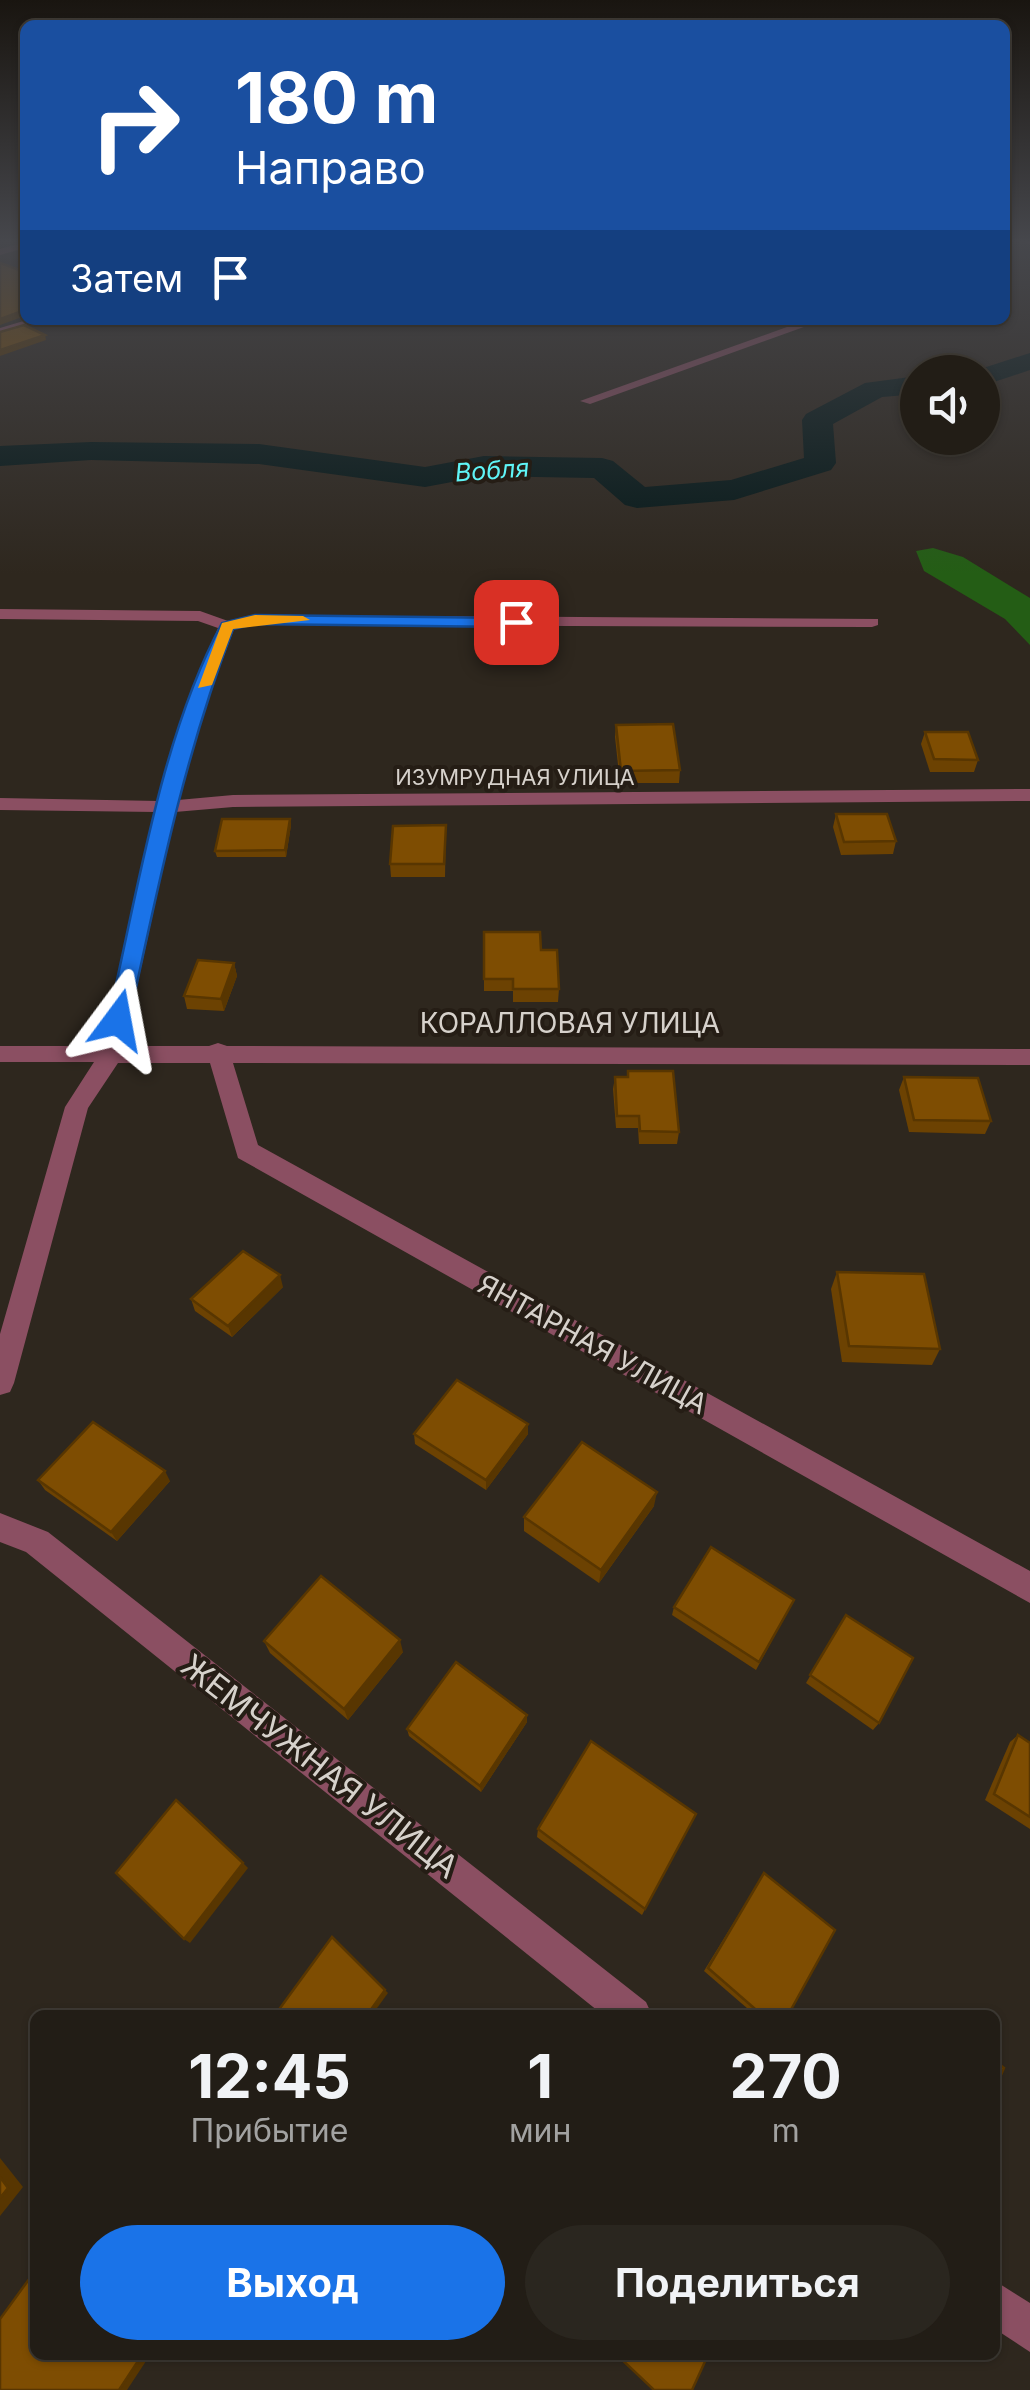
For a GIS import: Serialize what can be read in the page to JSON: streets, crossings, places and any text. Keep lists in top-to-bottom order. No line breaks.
{"streets":{"street":["ИЗУМРУДНАЯ УЛИЦА","КОРАЛЛОВАЯ УЛИЦА","ЯНТАРНАЯ УЛИЦА","ЖЕМЧУЖНАЯ УЛИЦА"]},"crossings":[["КОРАЛЛОВАЯ УЛИЦА","ЯНТАРНАЯ УЛИЦА"]],"water":["Вобля"],"page":{"turn":["180 m","Направо"],"then":"Затем","eta":["12:45","Прибытие","1","мин","270","m"],"buttons":["Выход","Поделиться"]}}
